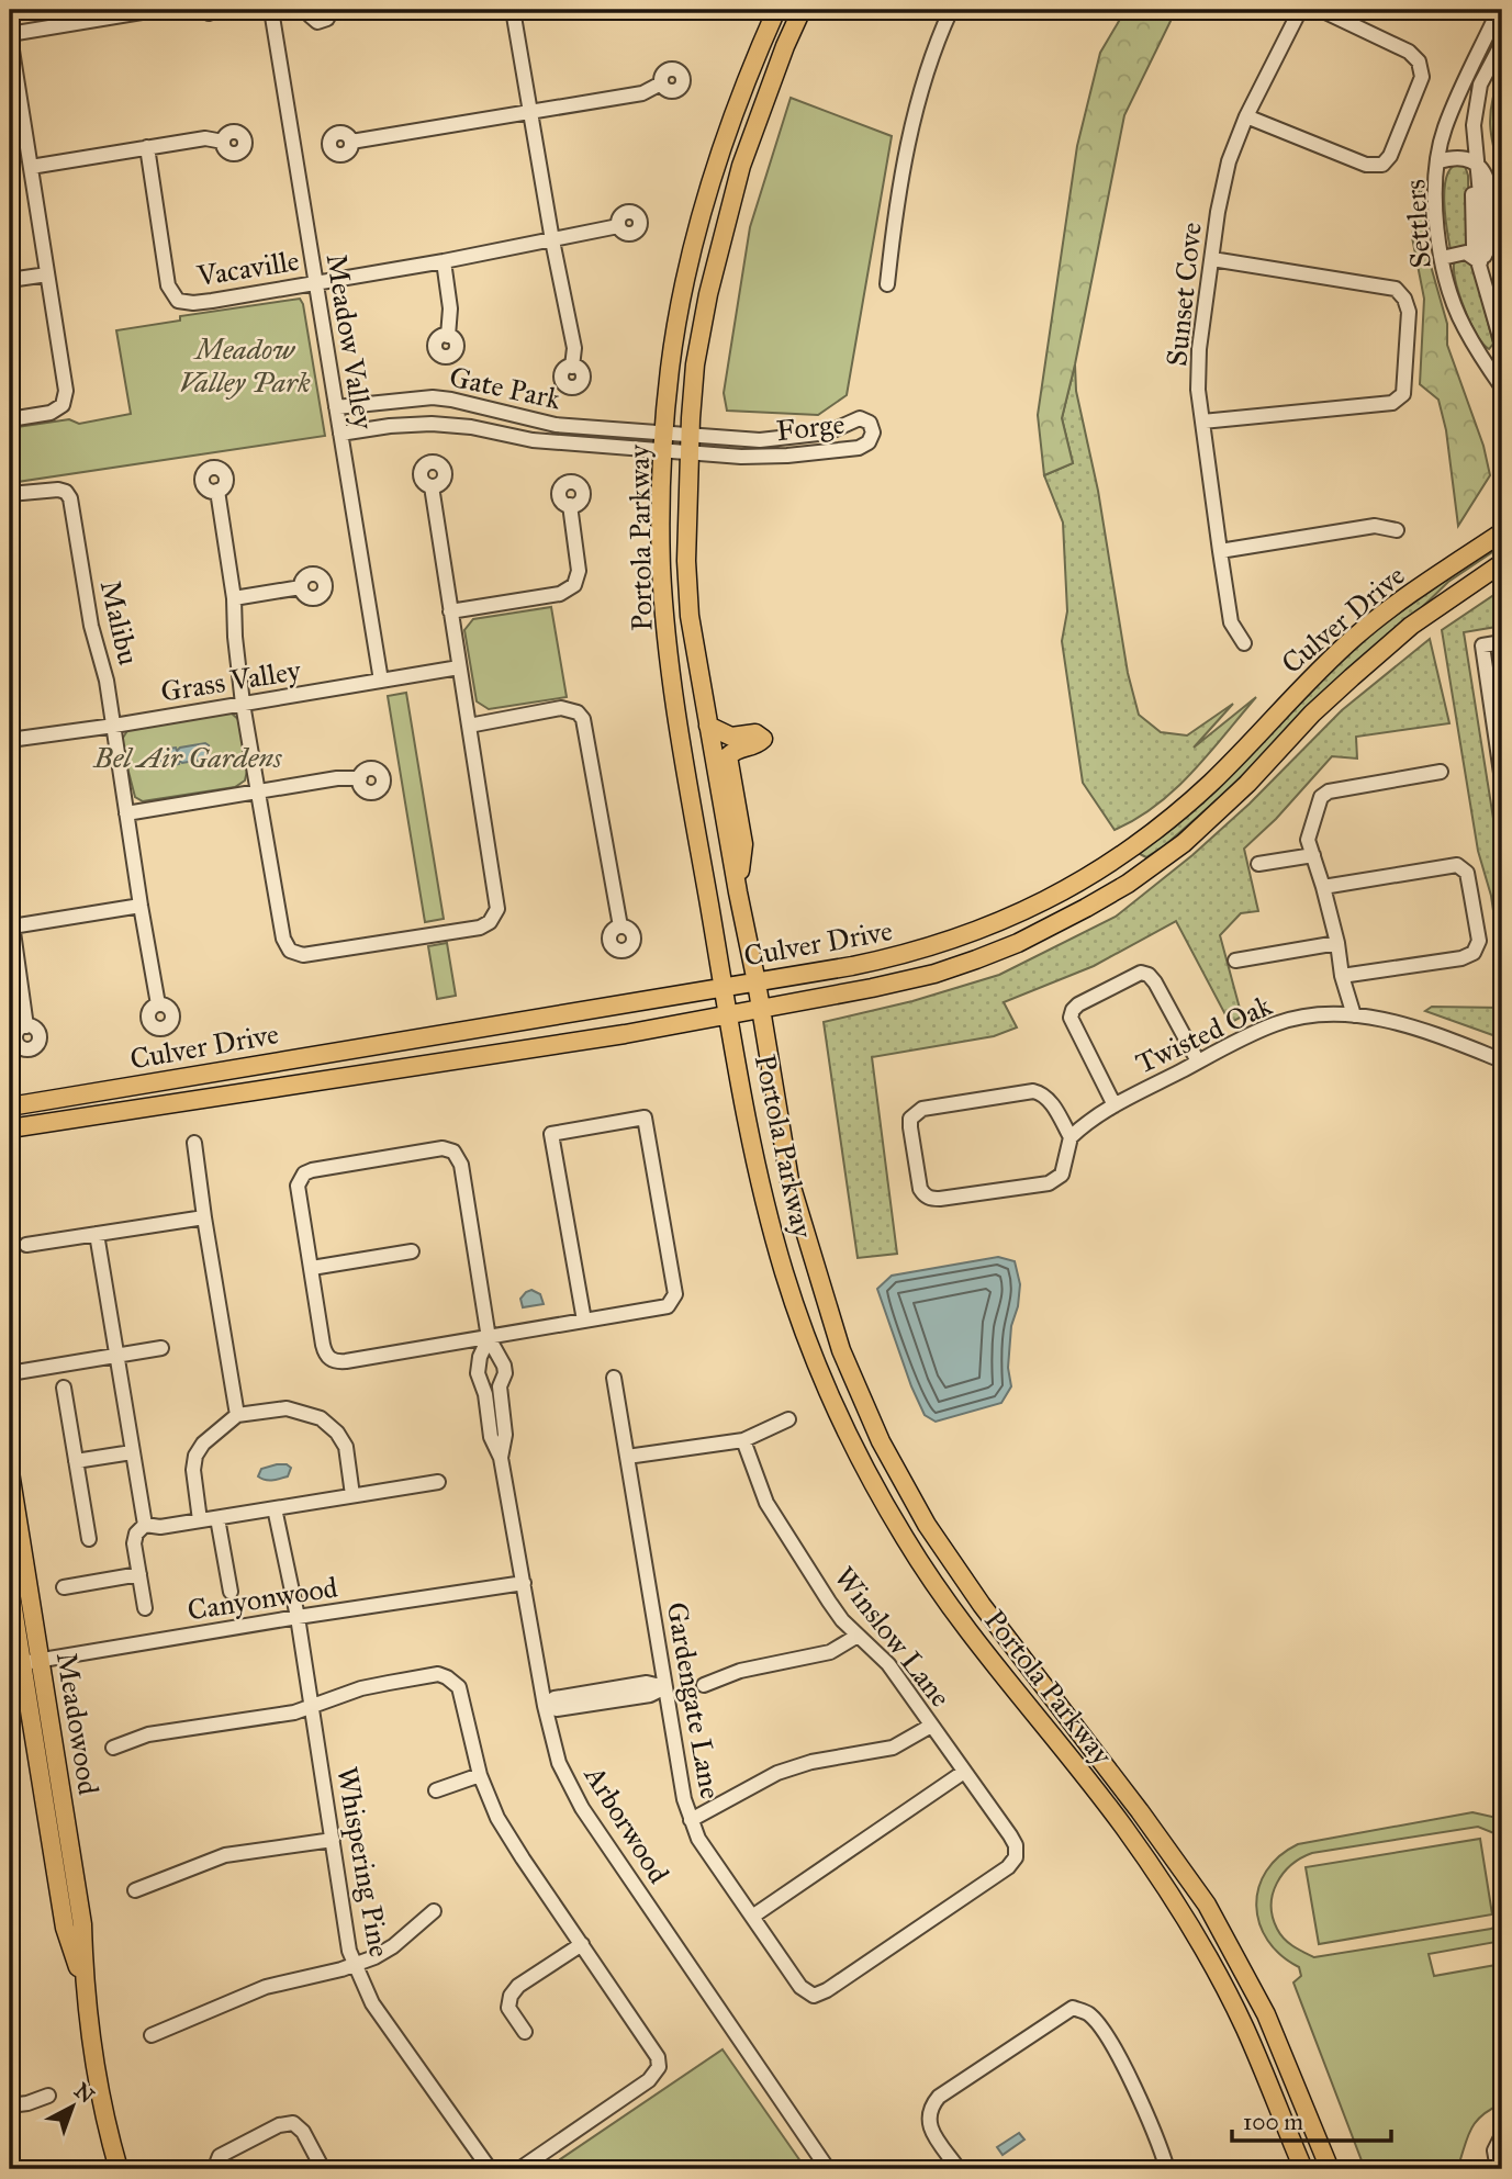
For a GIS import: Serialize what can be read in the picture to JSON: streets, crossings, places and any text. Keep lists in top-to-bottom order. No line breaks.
{"streets":{"main road":["Portola Parkway","Culver Drive","Meadowood"],"street":["Settlers","Vacaville","Sunset Cove","Meadow Valley","Gate Park","Forge","Malibu","Grass Valley","Twisted Oak","Canyonwood","Winslow Lane","Gardengate Lane","Arborwood","Whispering Pine"]},"crossings":[["Vacaville","Meadow Valley"],["Meadow Valley","Gate Park"],["Meadow Valley","Grass Valley"],["Gate Park","Forge"],["Gate Park","Portola Parkway"],["Forge","Portola Parkway"],["Portola Parkway","Culver Drive"],["Malibu","Grass Valley"],["Canyonwood","Meadowood"],["Canyonwood","Arborwood"],["Canyonwood","Whispering Pine"],["Winslow Lane","Gardengate Lane"]],"parks":["Meadow Valley Park","Bel Air Gardens"],"scale_bar":"100 m","north":"top right"}
